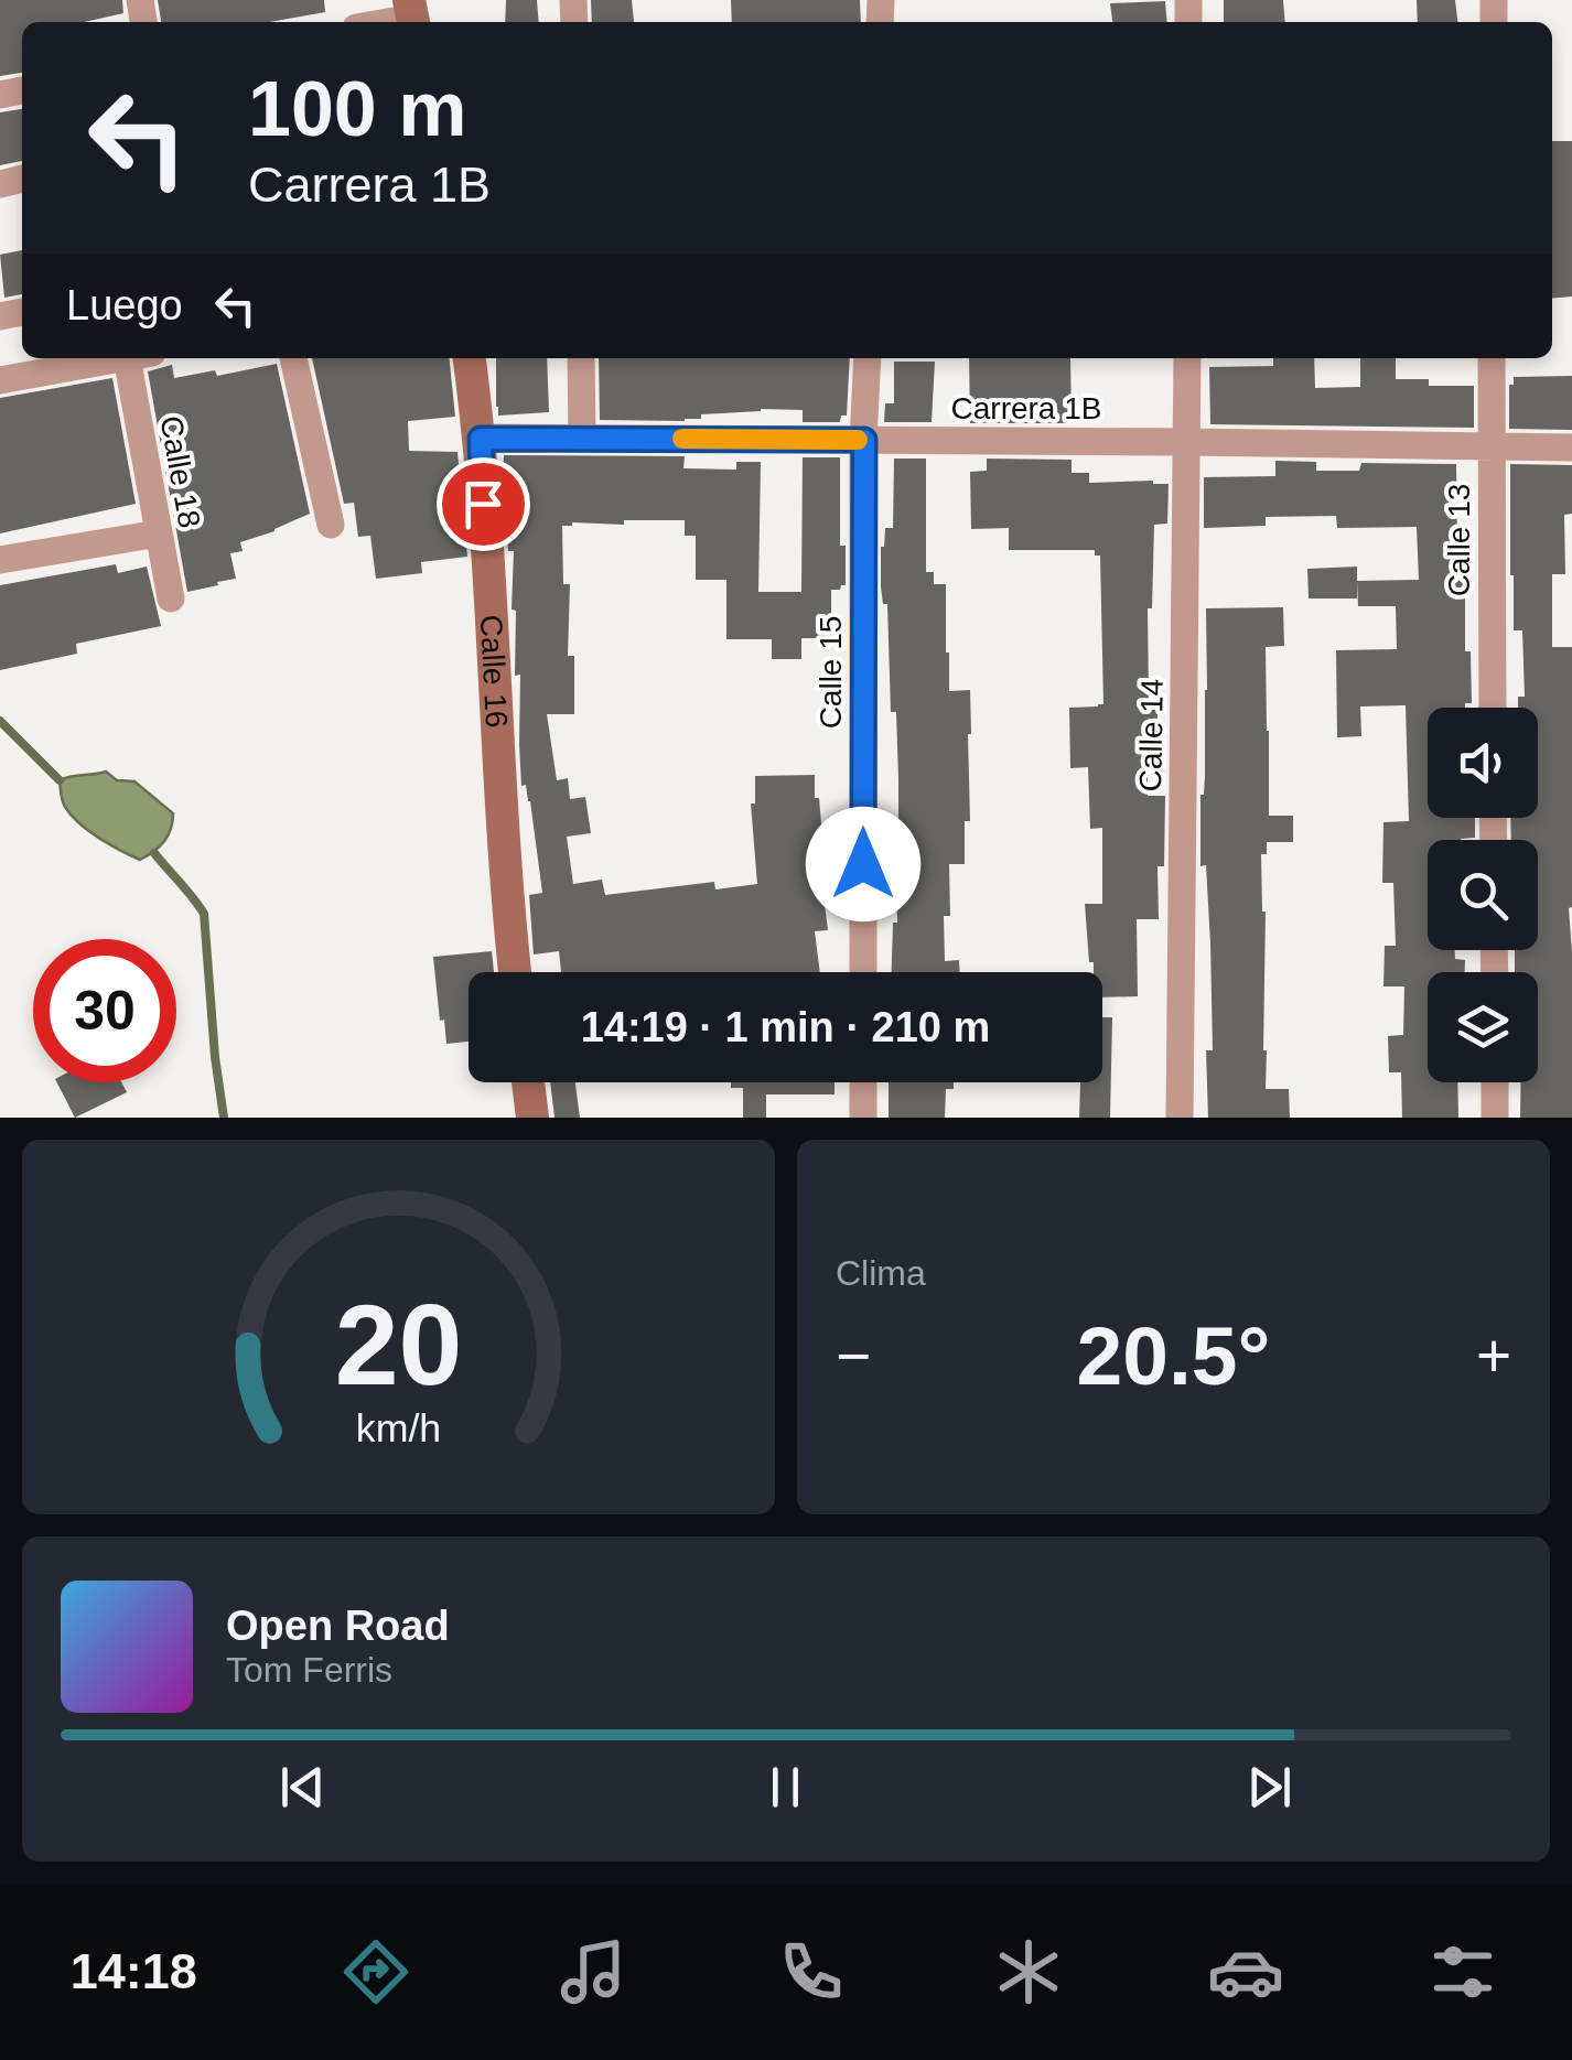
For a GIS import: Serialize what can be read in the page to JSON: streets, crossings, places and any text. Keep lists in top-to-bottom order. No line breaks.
{"streets":{"street":["Carrera 1B","Calle 18","Calle 13","Calle 16","Calle 15","Calle 14"]},"crossings":[["Carrera 1B","Calle 13"],["Carrera 1B","Calle 16"],["Carrera 1B","Calle 15"],["Carrera 1B","Calle 14"]],"page":{"turn":["100 m","Carrera 1B"],"then":"Luego","limit":"30","trip":"14:19 · 1 min · 210 m","tile":"Clima","heat":["−","20.5°","+"],"song":["Open Road","Tom Ferris"],"tabs":"14:18","gauge":["20","km/h"]}}
